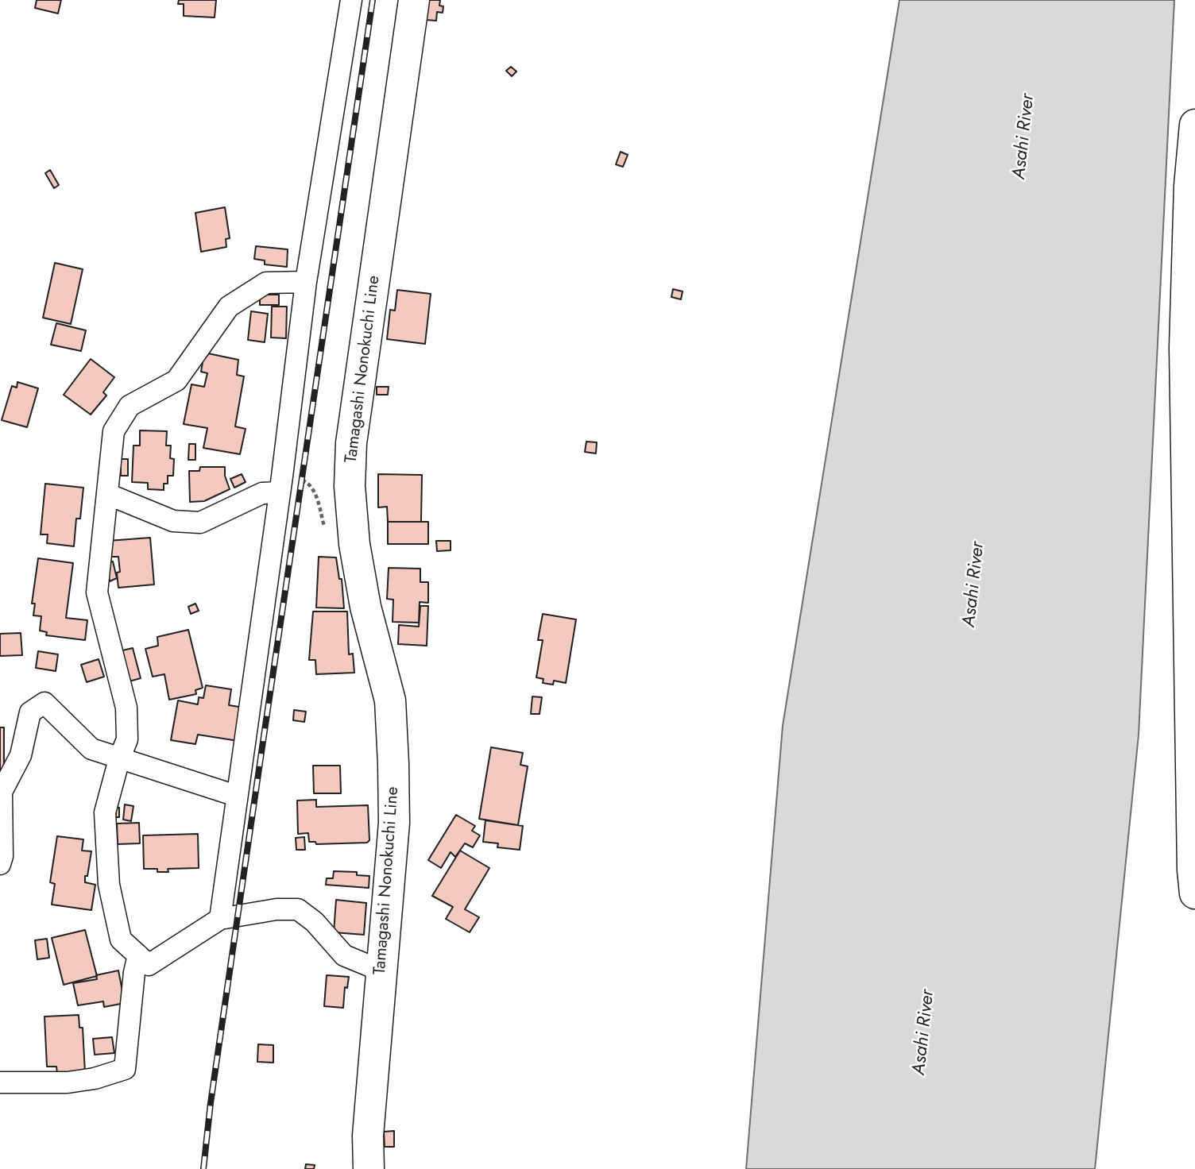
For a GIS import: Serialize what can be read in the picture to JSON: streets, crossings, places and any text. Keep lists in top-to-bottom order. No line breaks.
{"streets":{"main road":["Tamagashi Nonokuchi Line"]},"water":["Asahi River"]}
